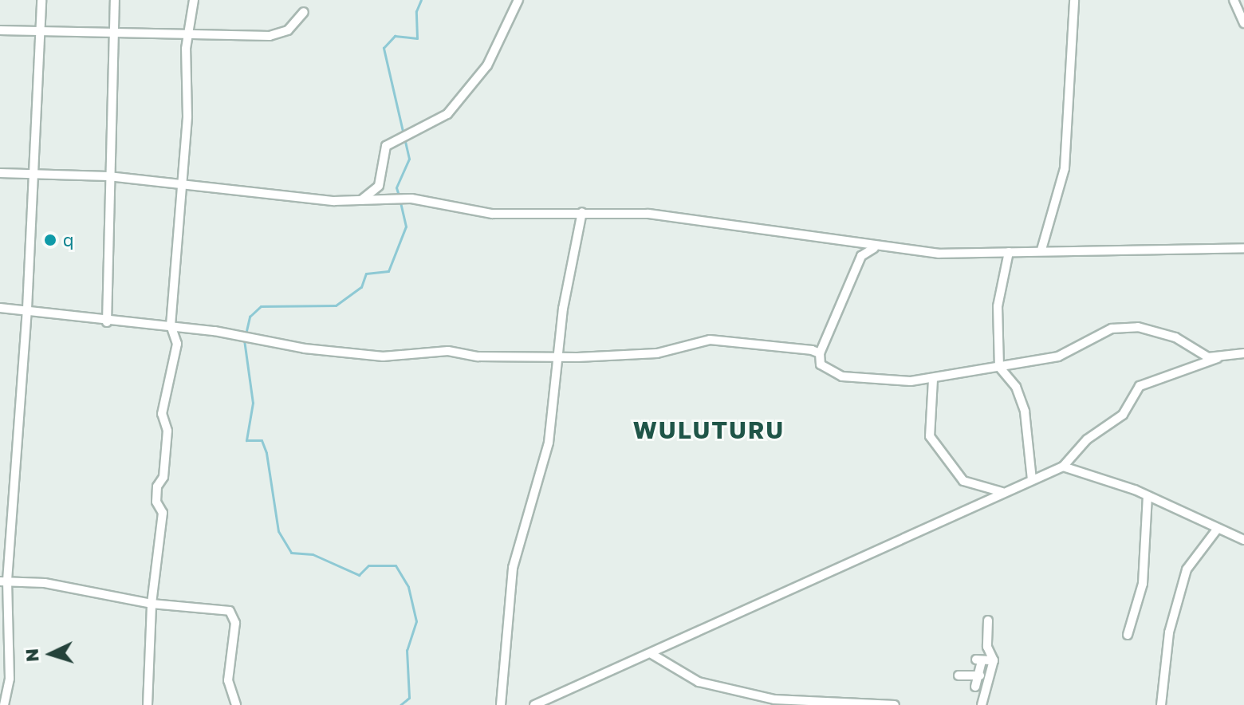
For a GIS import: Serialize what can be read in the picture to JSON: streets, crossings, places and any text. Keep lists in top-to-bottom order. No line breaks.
{"districts":["WULUTURU"],"places":["q"],"north":"left"}
